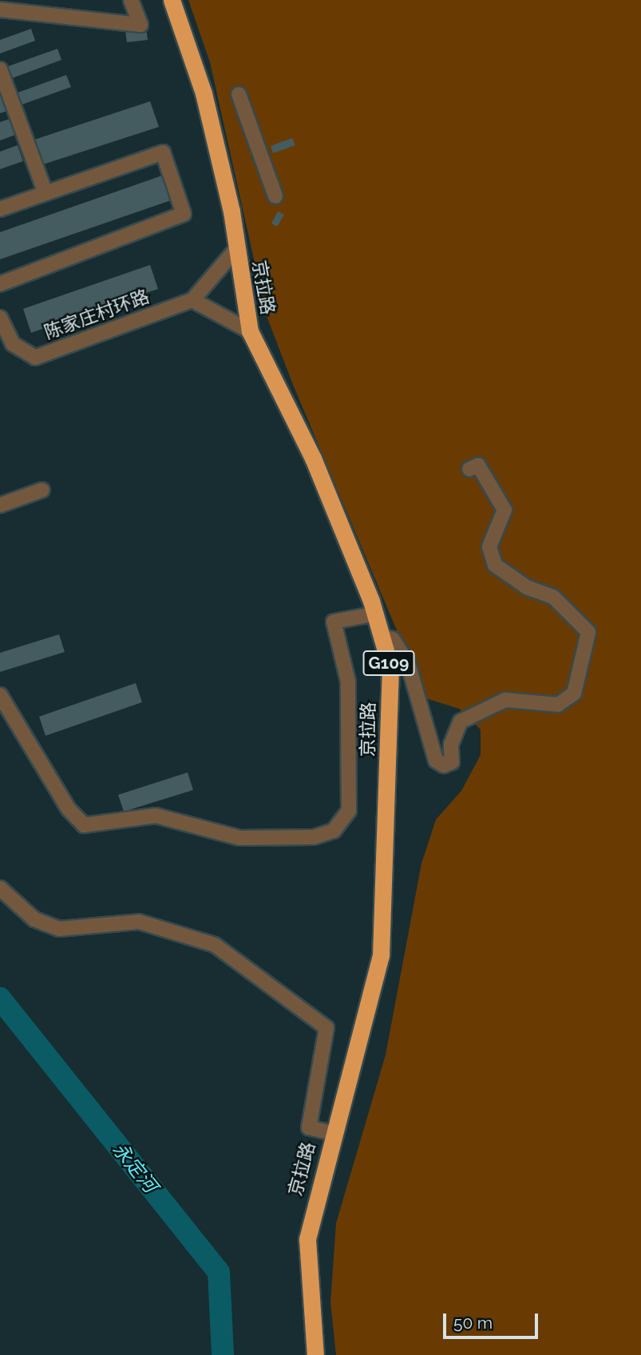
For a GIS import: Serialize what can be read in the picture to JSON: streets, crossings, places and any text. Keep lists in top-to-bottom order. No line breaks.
{"streets":{"highway":["京拉路","G109"],"street":["陈家庄村环路"]},"water":["永定河"],"scale_bar":"50 m"}
